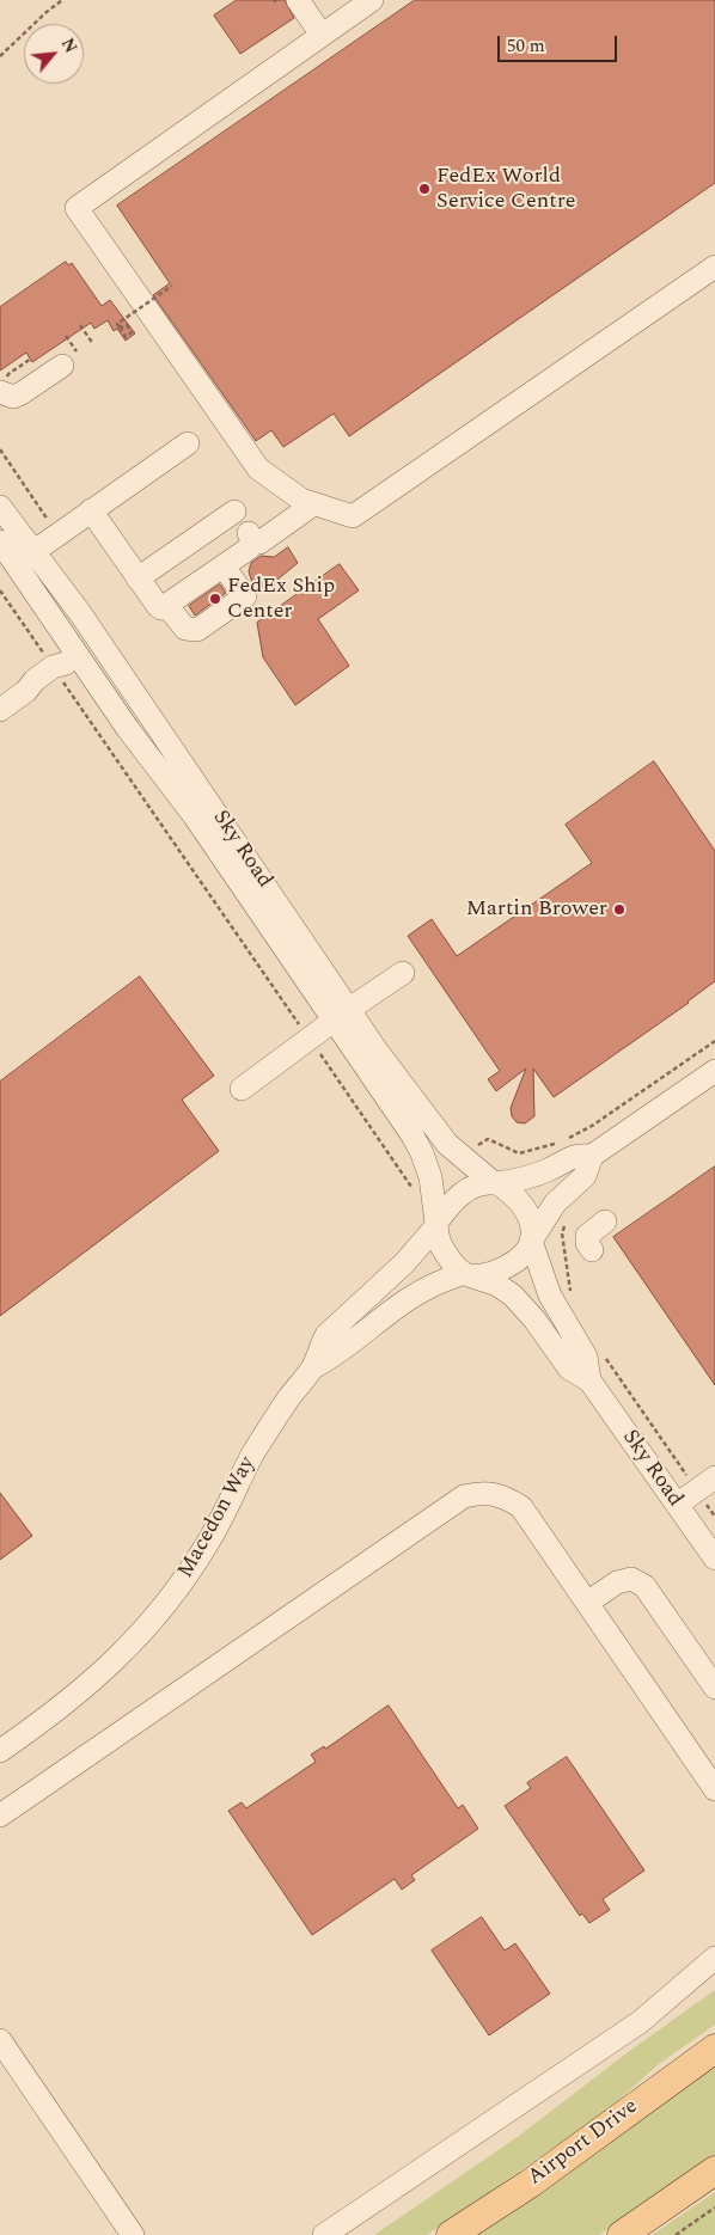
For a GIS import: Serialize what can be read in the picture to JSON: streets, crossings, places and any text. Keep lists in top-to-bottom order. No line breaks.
{"streets":{"main road":["Airport Drive"],"street":["Sky Road","Macedon Way"]},"crossings":[["Sky Road","Macedon Way"]],"places":["FedEx World Service Centre","FedEx Ship Center","Martin Brower"],"scale_bar":"50 m","north":"top right"}
